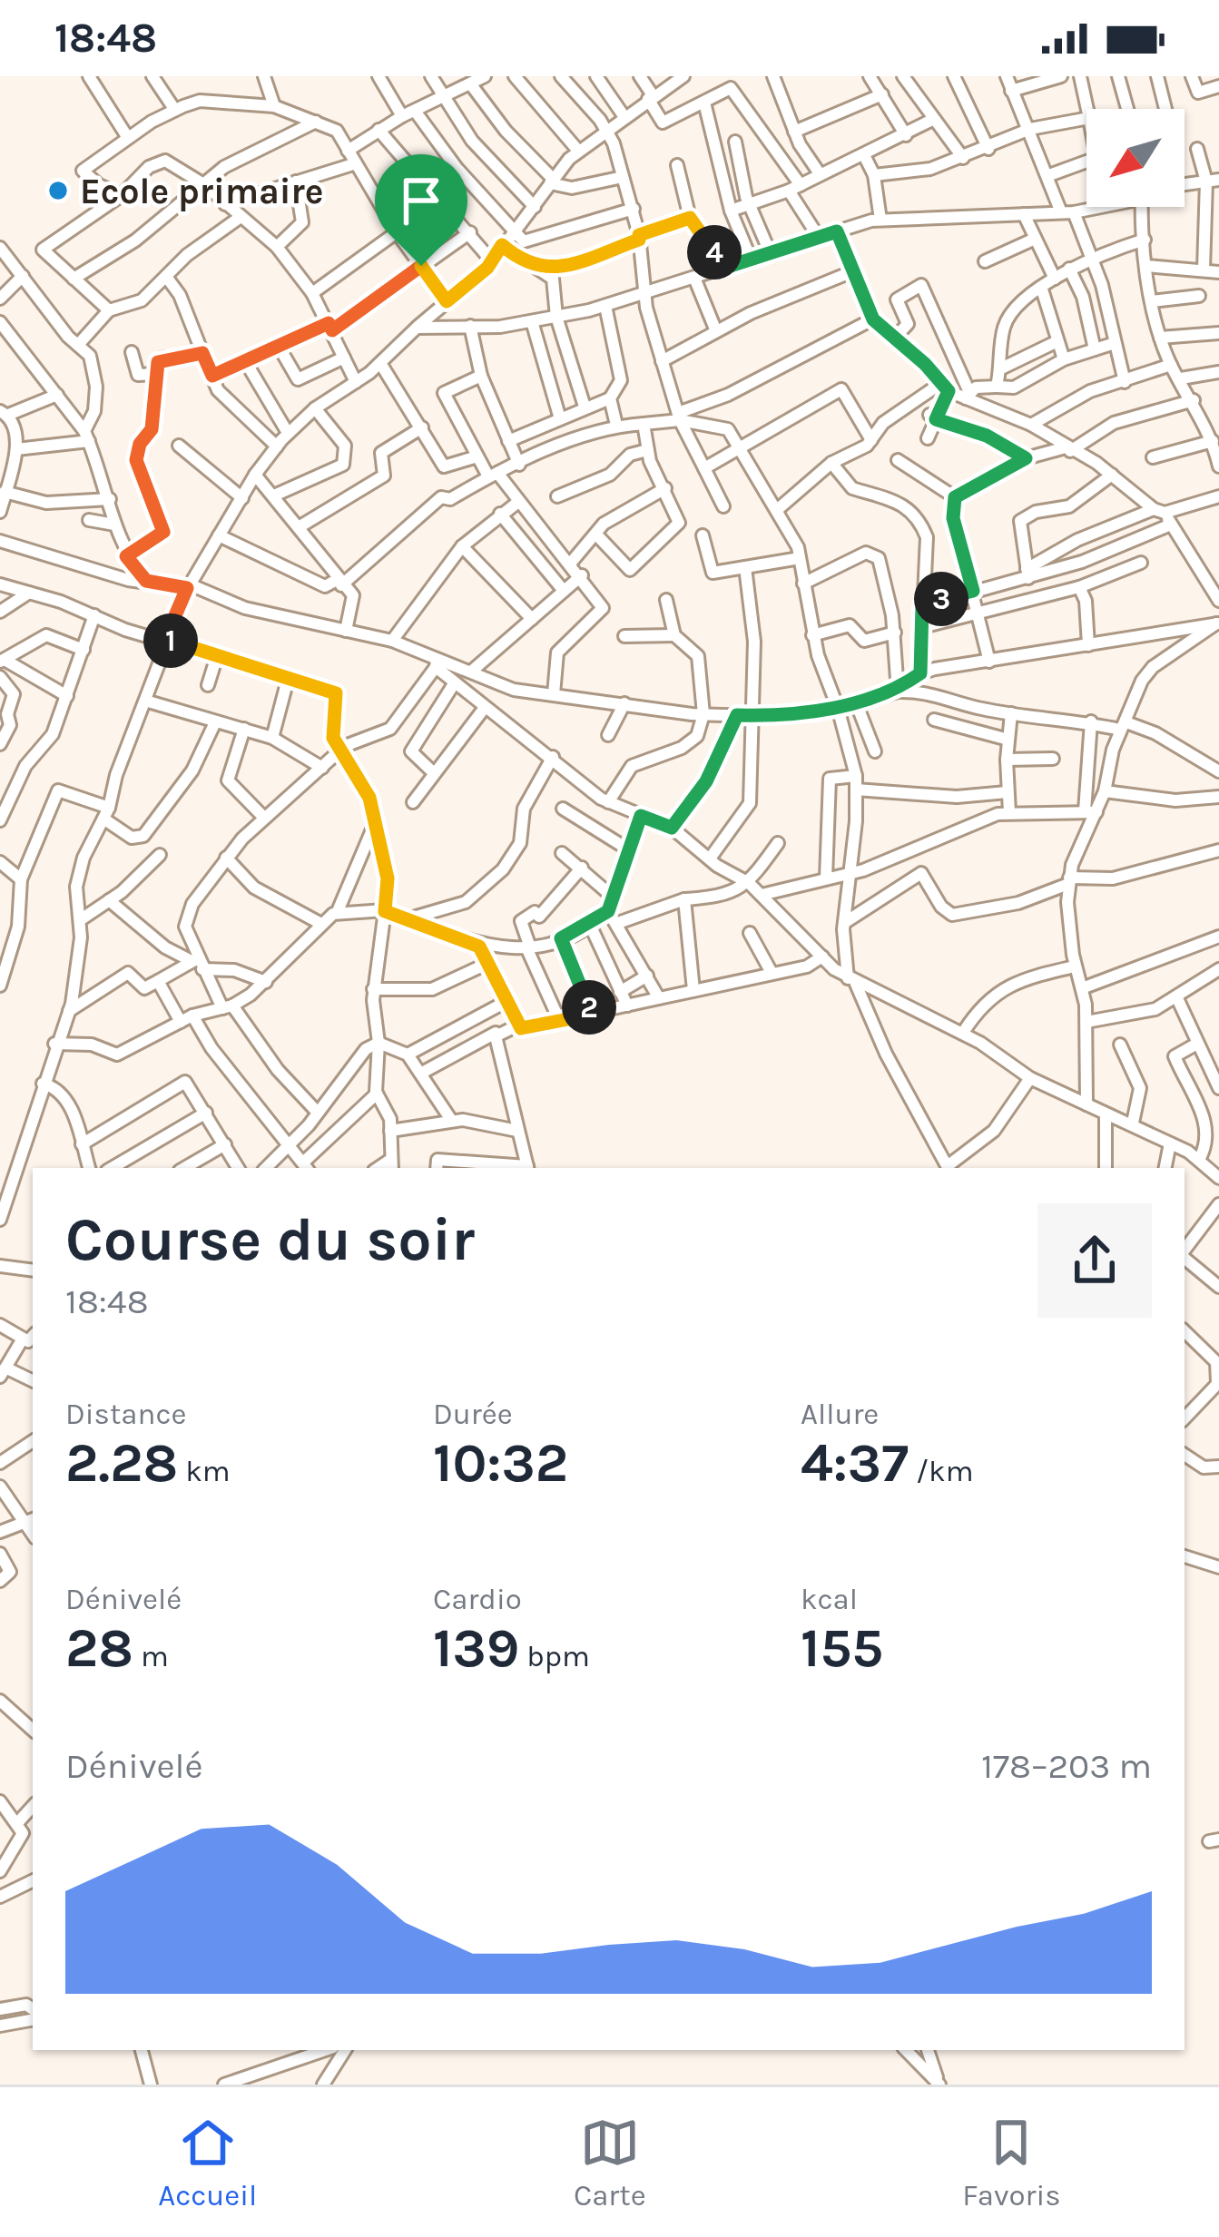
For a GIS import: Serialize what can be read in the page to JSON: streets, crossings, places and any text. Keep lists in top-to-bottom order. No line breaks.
{"places":["Ecole primaire"],"north":"bottom left","page":{"status":"18:48","pins":["4","3","1","2"],"heading":["Course du soir","18:48"],"stats":[["Distance","2.28 km"],["Durée","10:32"],["Allure","4:37 /km"],["Dénivelé","28 m"],["Cardio","139 bpm"],["kcal","155"]],"chart":["Dénivelé","178–203 m"],"tabs":["Accueil","Carte","Favoris"]}}
